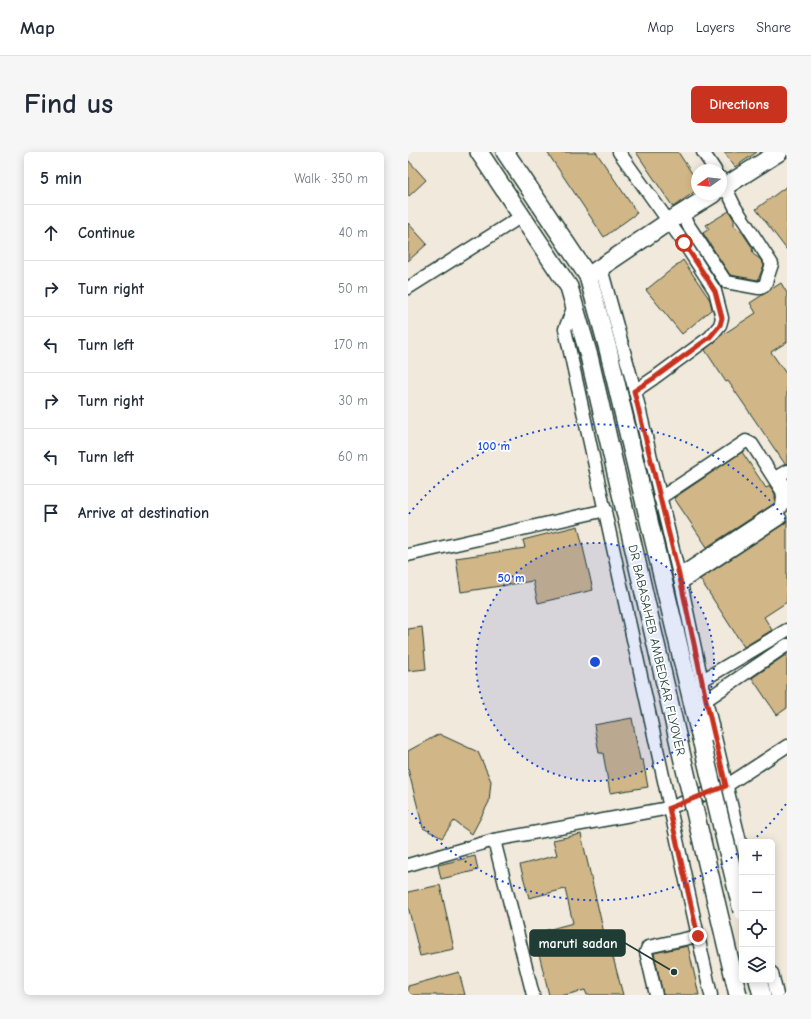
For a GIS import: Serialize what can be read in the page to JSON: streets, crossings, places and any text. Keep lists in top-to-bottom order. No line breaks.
{"streets":{"main road":["DR BABASAHEB AMBEDKAR FLYOVER"]},"places":["maruti sadan"],"north":"left","page":{"header":"Map","nav":["Map","Layers","Share"],"buttons":"Directions","title":"Find us","heading":["5 min","Walk · 350 m"],"list":[["Continue","40 m"],["Turn right","50 m"],["Turn left","170 m"],["Turn right","30 m"],["Turn left","60 m"],"Arrive at destination"],"map_buttons":["+","−"]},"rings":["100 m","50 m"]}
